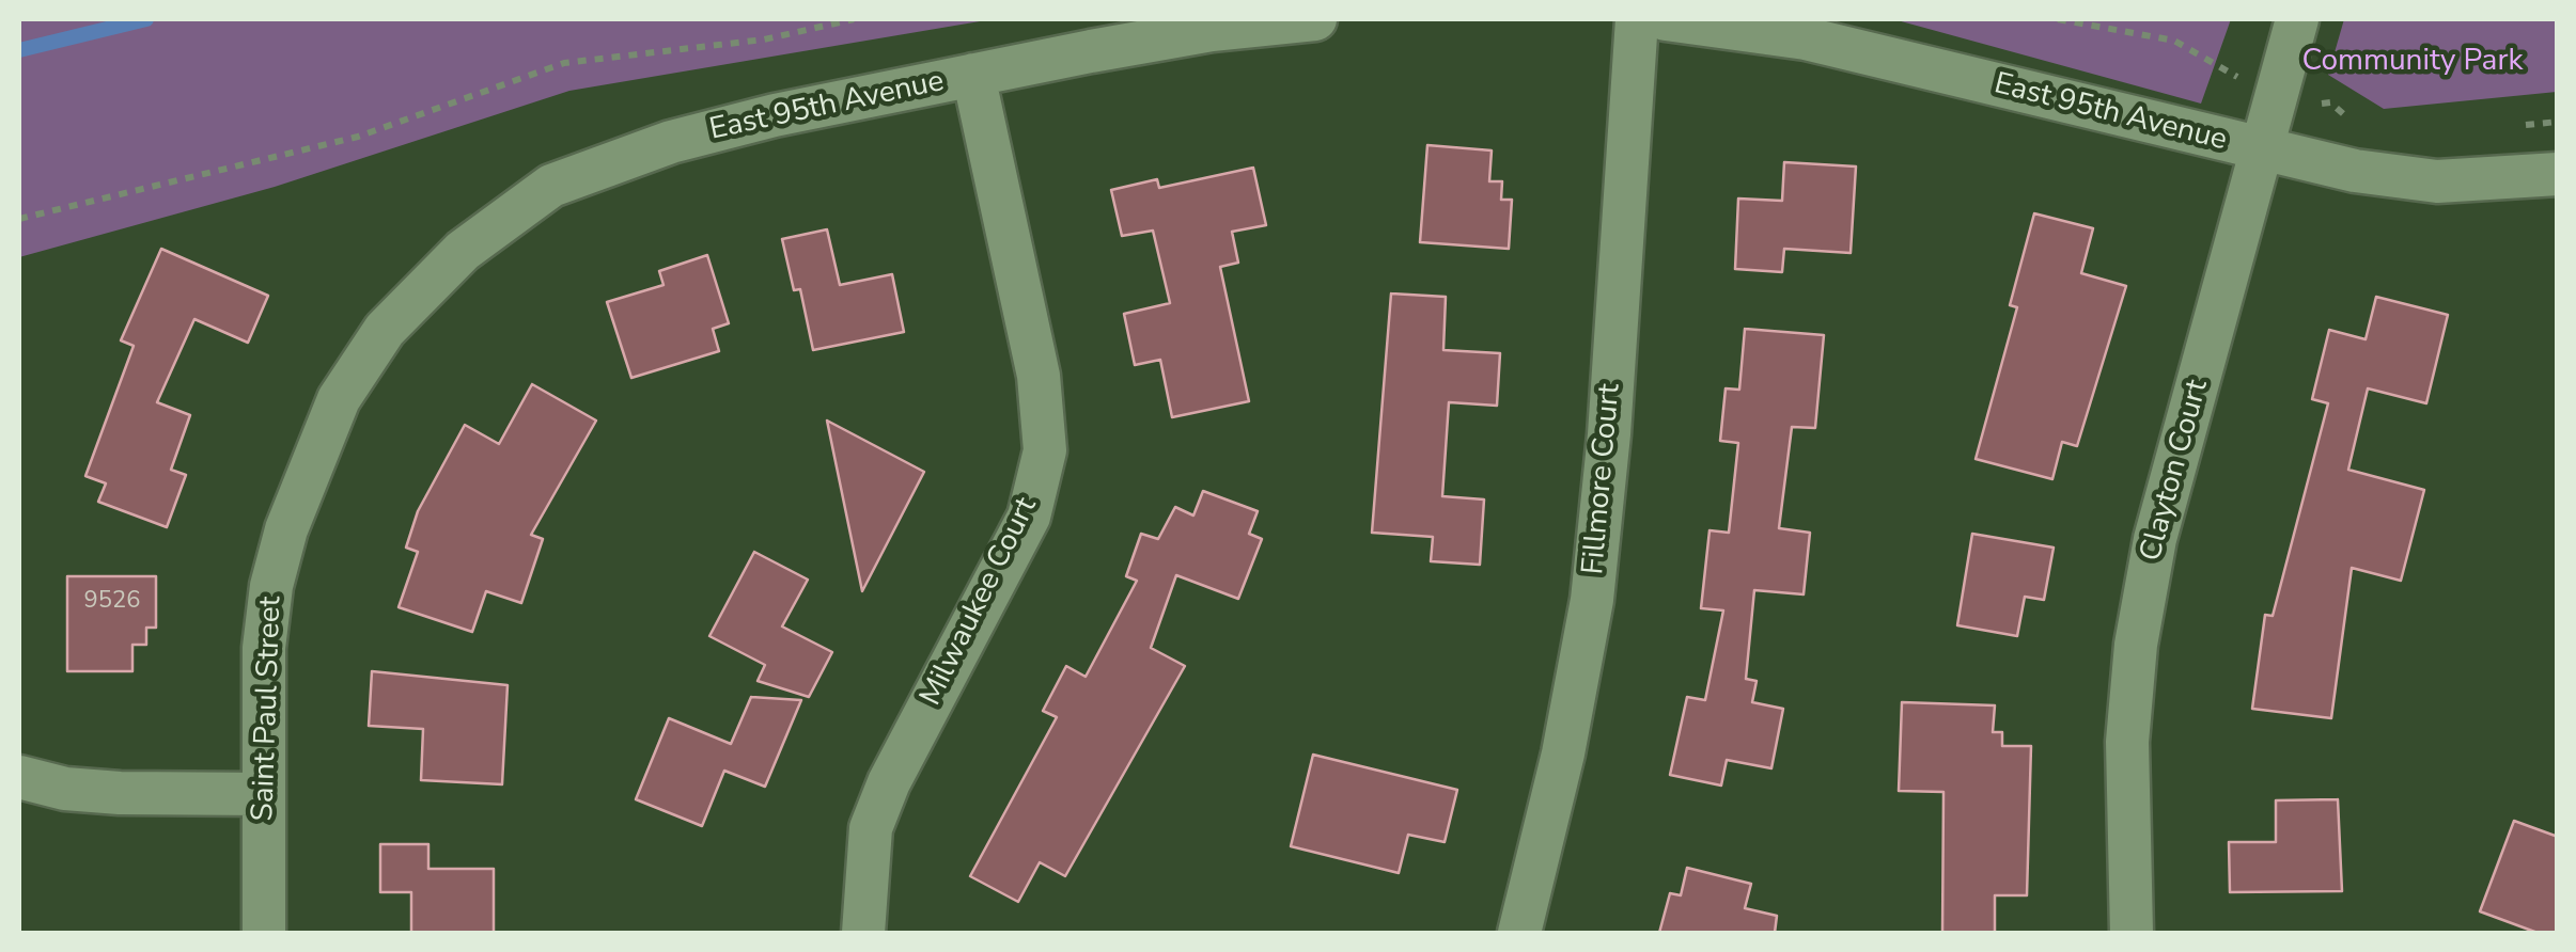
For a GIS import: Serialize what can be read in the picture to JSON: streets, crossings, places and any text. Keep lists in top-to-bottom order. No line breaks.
{"streets":{"street":["East 95th Avenue","Clayton Court","Fillmore Court","Milwaukee Court","Saint Paul Street"]},"crossings":[["East 95th Avenue","Clayton Court"],["East 95th Avenue","Milwaukee Court"],["East 95th Avenue","Saint Paul Street"]],"parks":["Community Park"],"house_numbers":["9526"]}
